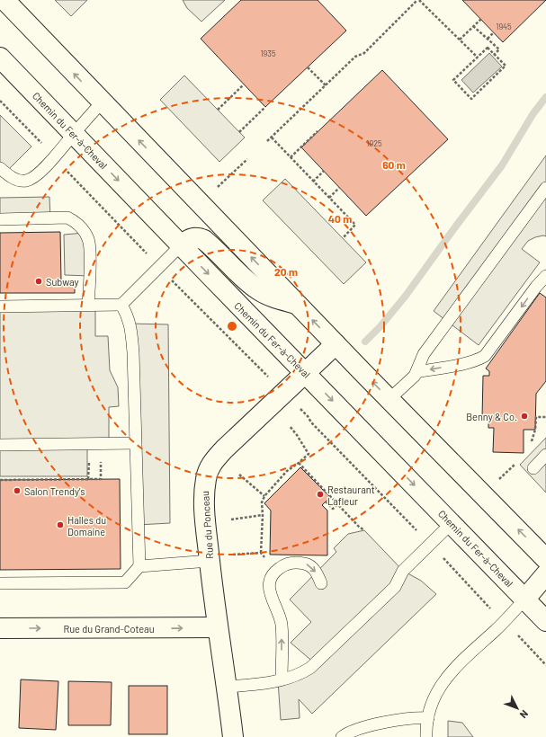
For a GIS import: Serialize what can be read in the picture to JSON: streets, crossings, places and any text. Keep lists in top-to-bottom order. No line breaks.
{"streets":{"street":["Chemin du Fer-à-Cheval","Rue du Ponceau","Rue du Grand-Coteau"]},"crossings":[["Chemin du Fer-à-Cheval","Rue du Ponceau"],["Rue du Ponceau","Rue du Grand-Coteau"]],"one_way":["Rue du Grand-Coteau"],"places":["Subway","Benny & Co.","Salon Trendy's","Restaurant Lafleur","Halles du Domaine"],"house_numbers":["1945","1935","1925"],"north":"bottom right","rings":["60 m","40 m","20 m"]}
